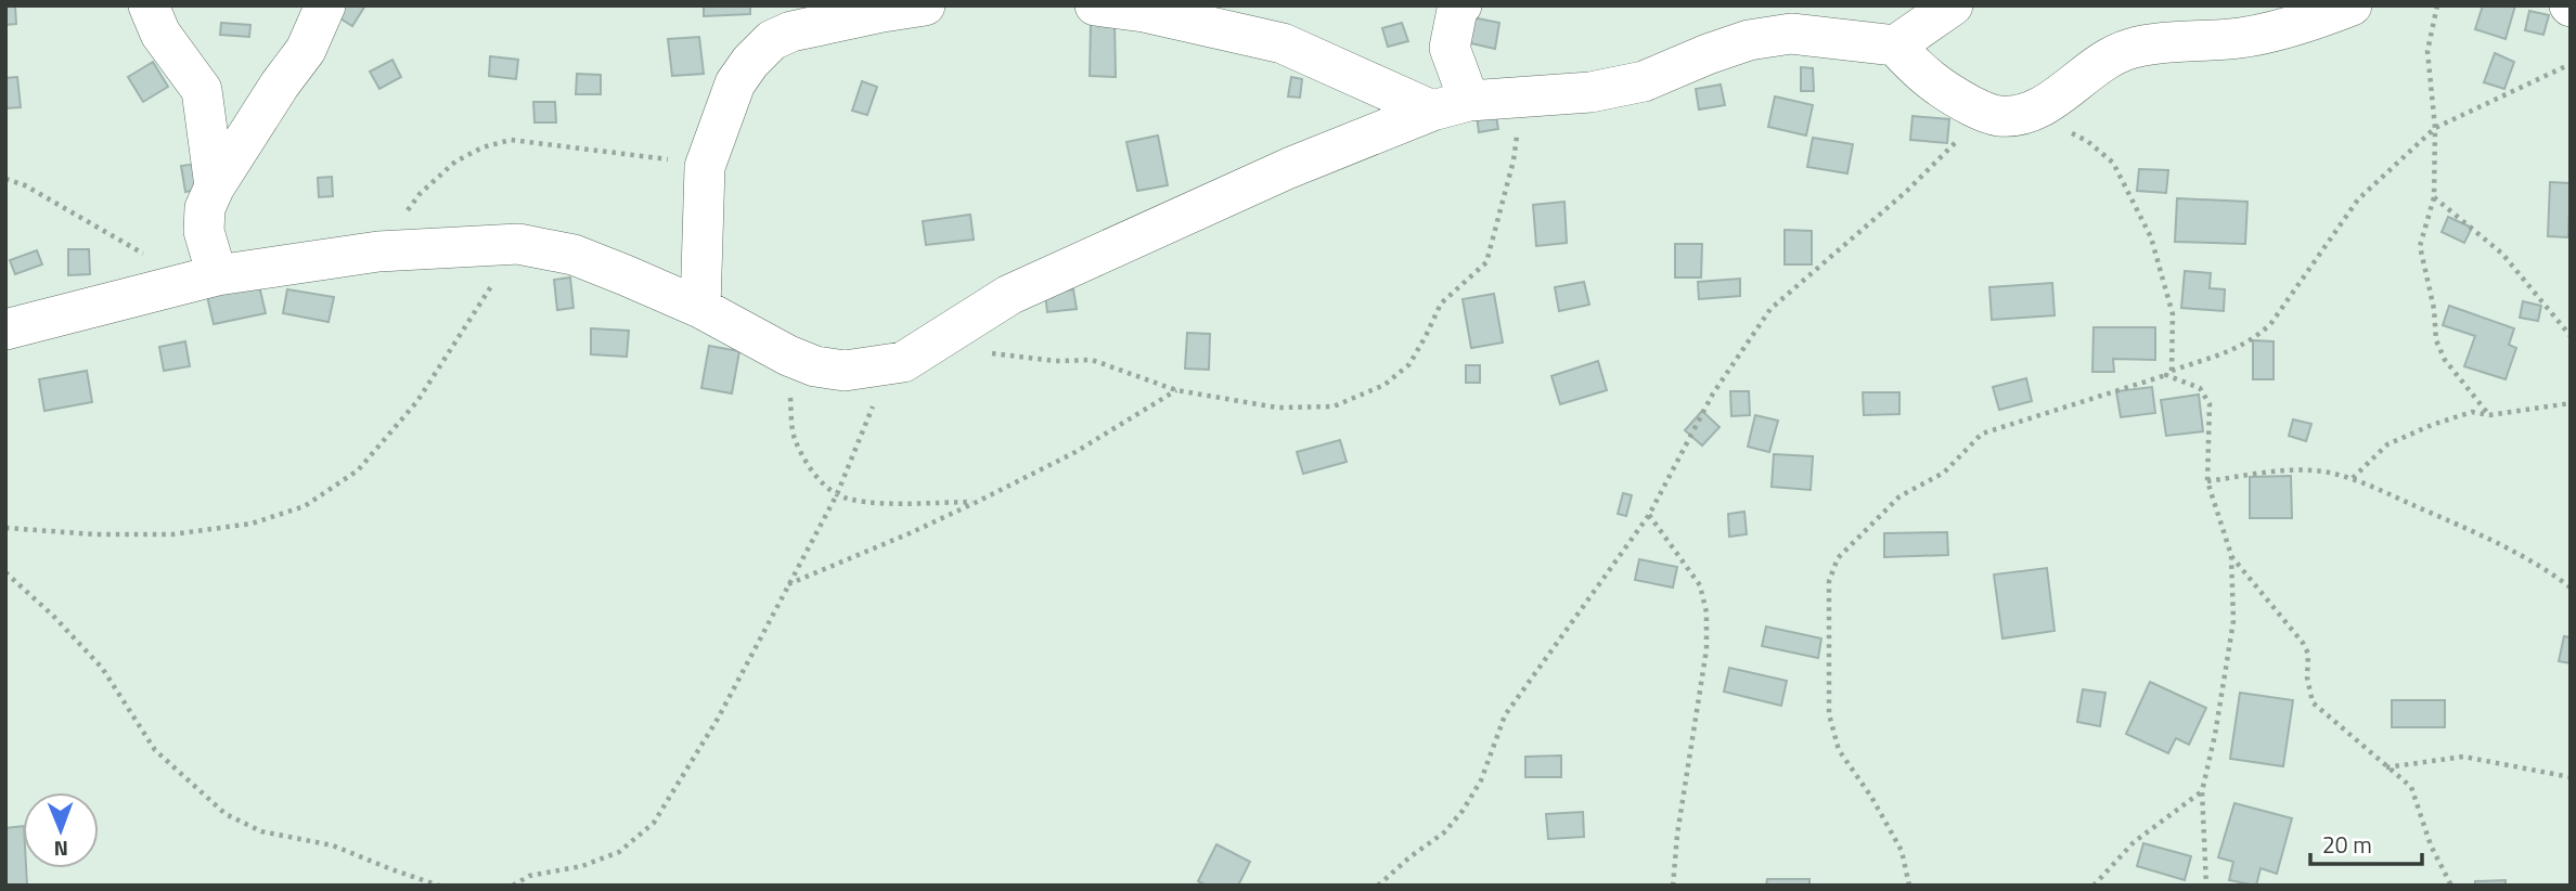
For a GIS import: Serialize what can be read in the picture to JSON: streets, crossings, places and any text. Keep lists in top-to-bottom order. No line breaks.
{"scale_bar":"20 m","north":"bottom"}
